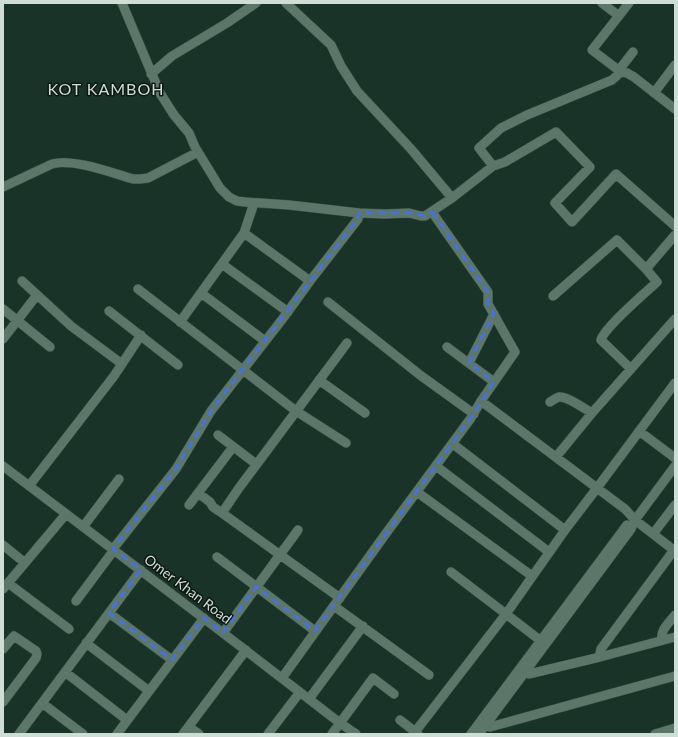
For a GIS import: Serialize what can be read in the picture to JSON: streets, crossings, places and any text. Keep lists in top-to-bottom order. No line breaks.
{"streets":{"street":["Omer Khan Road"]},"districts":["KOT KAMBOH"]}
